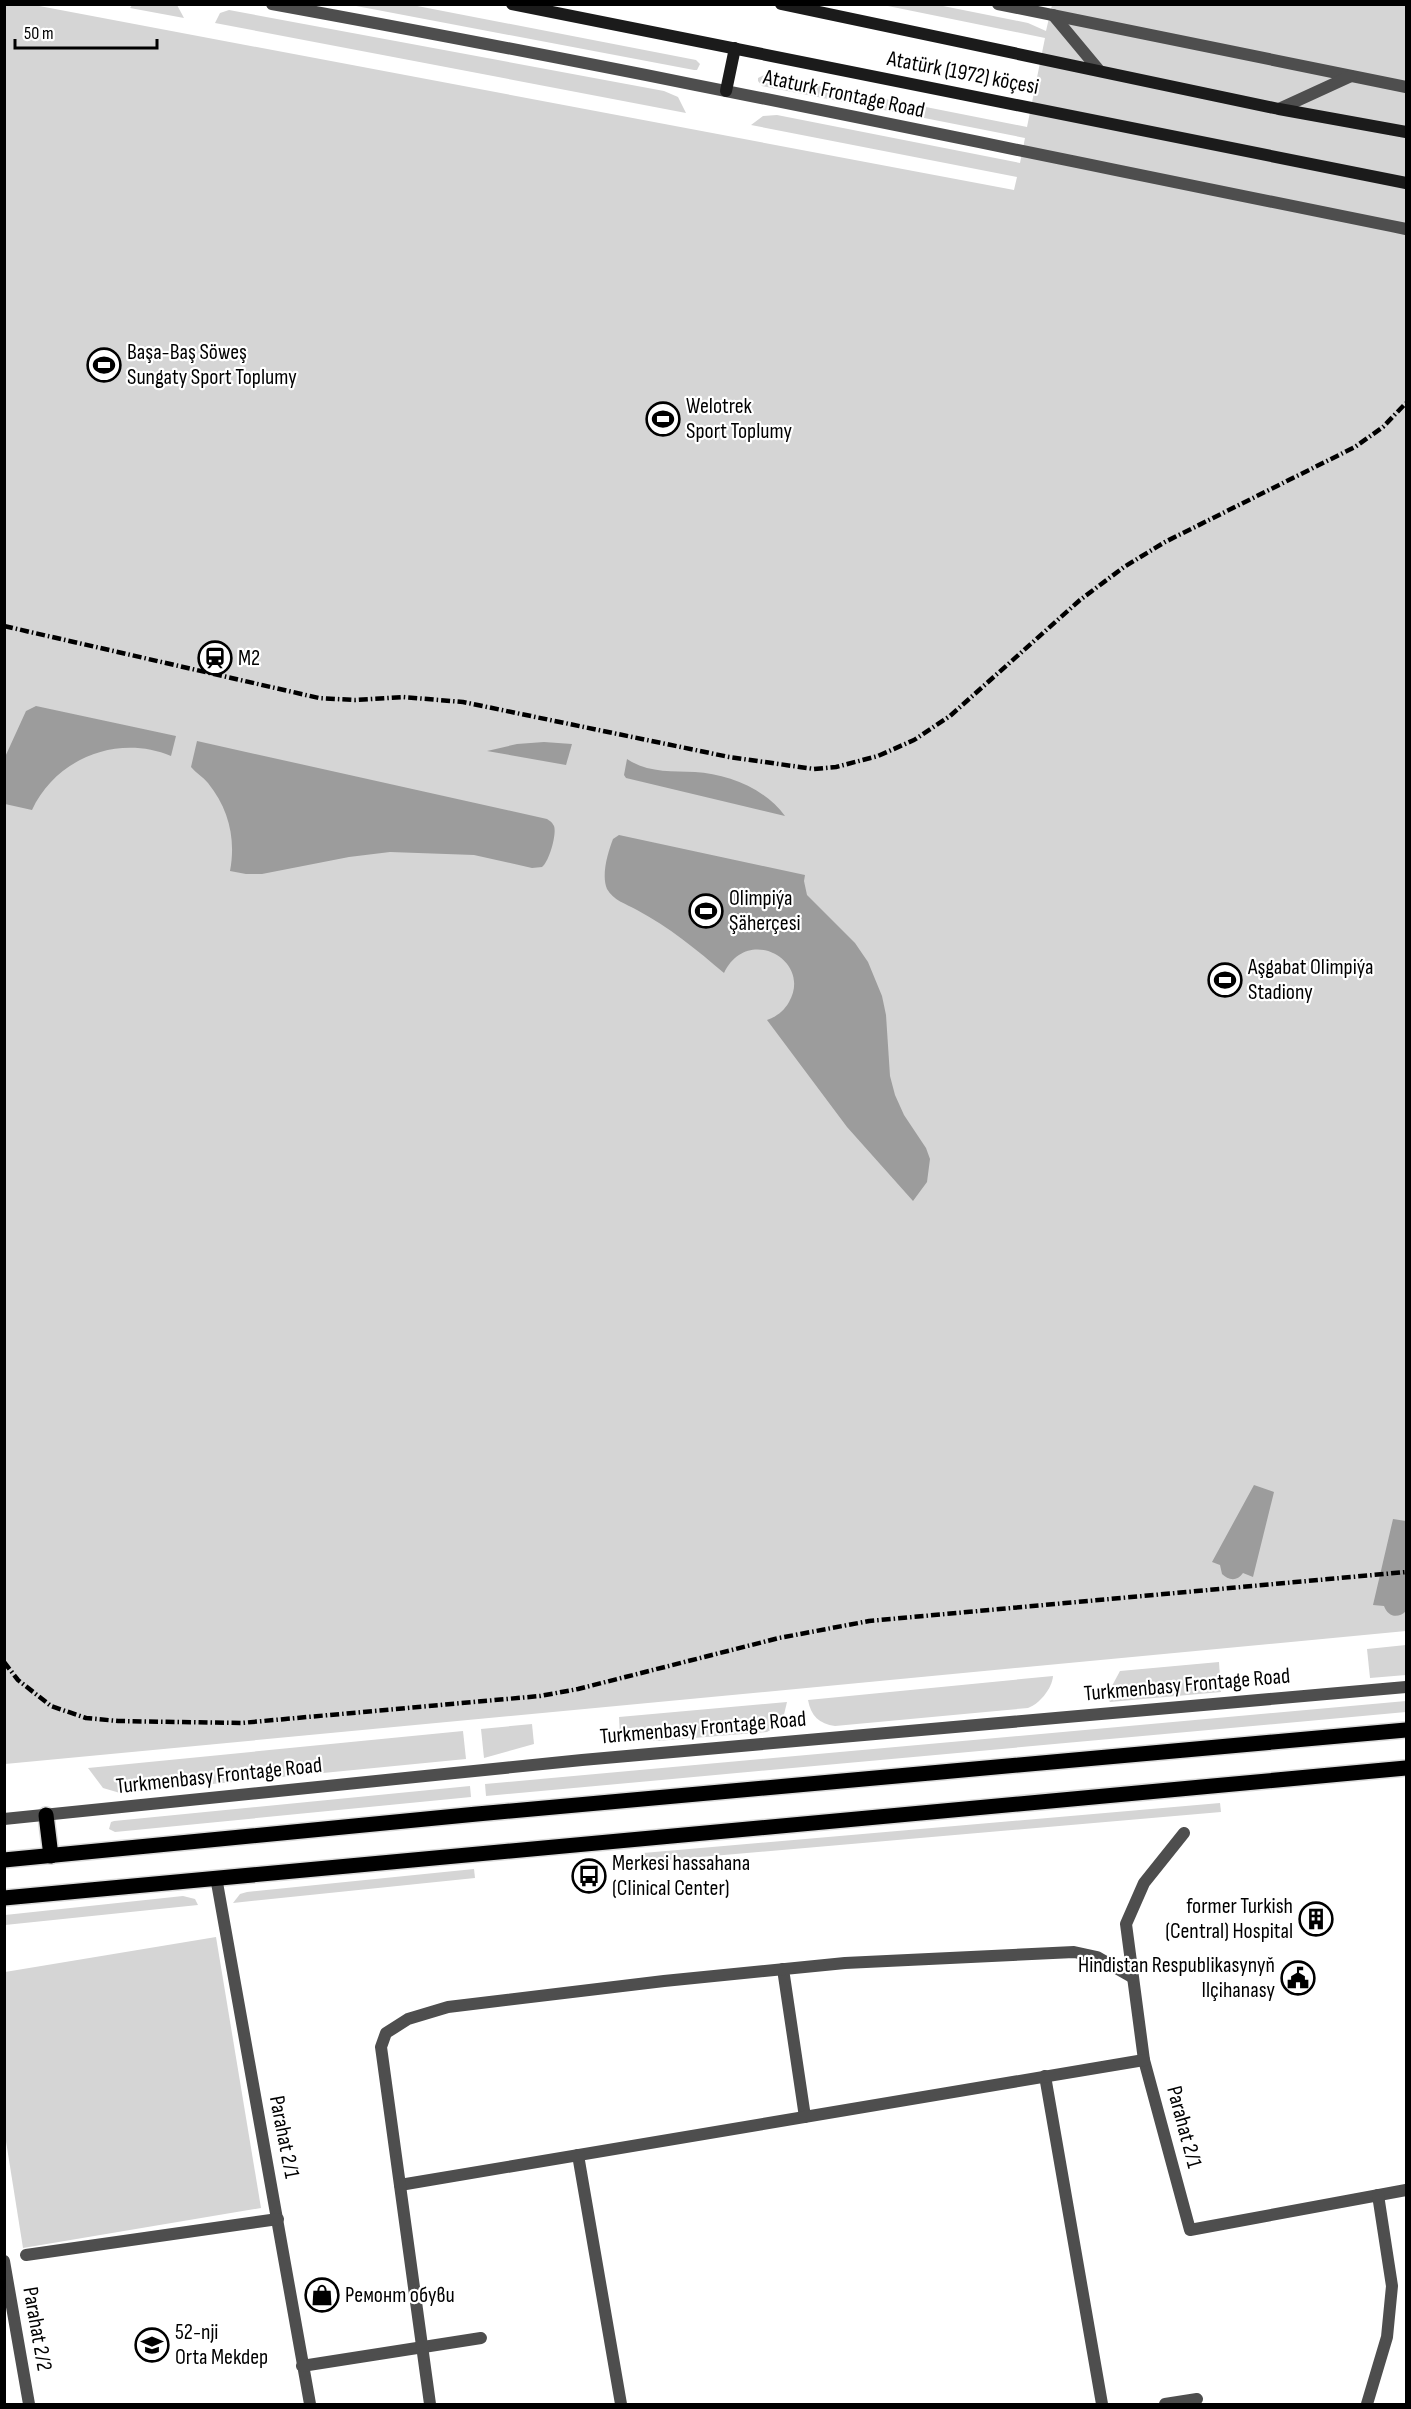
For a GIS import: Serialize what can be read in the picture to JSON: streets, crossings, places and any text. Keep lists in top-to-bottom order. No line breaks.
{"streets":{"main road":["Atatürk (1972) köçesi"],"street":["Ataturk Frontage Road","Turkmenbasy Frontage Road","Parahat 2/1","Parahat 2/2"]},"places":{"sports":["Başa-Baş Söweş Sungaty Sport Toplumy","Welotrek Sport Toplumy","Olimpiýa Şäherçesi","Aşgabat Olimpiýa Stadiony"],"station":["M2"],"bus stop":["Merkesi hassahana (Clinical Center)"],"building":["former Turkish (Central) Hospital"],"public building":["Hindistan Respublikasynyň Ilçihanasy"],"shop":["Ремонт обуви"],"school or university":["52-nji Orta Mekdep"]},"scale_bar":"50 m"}
